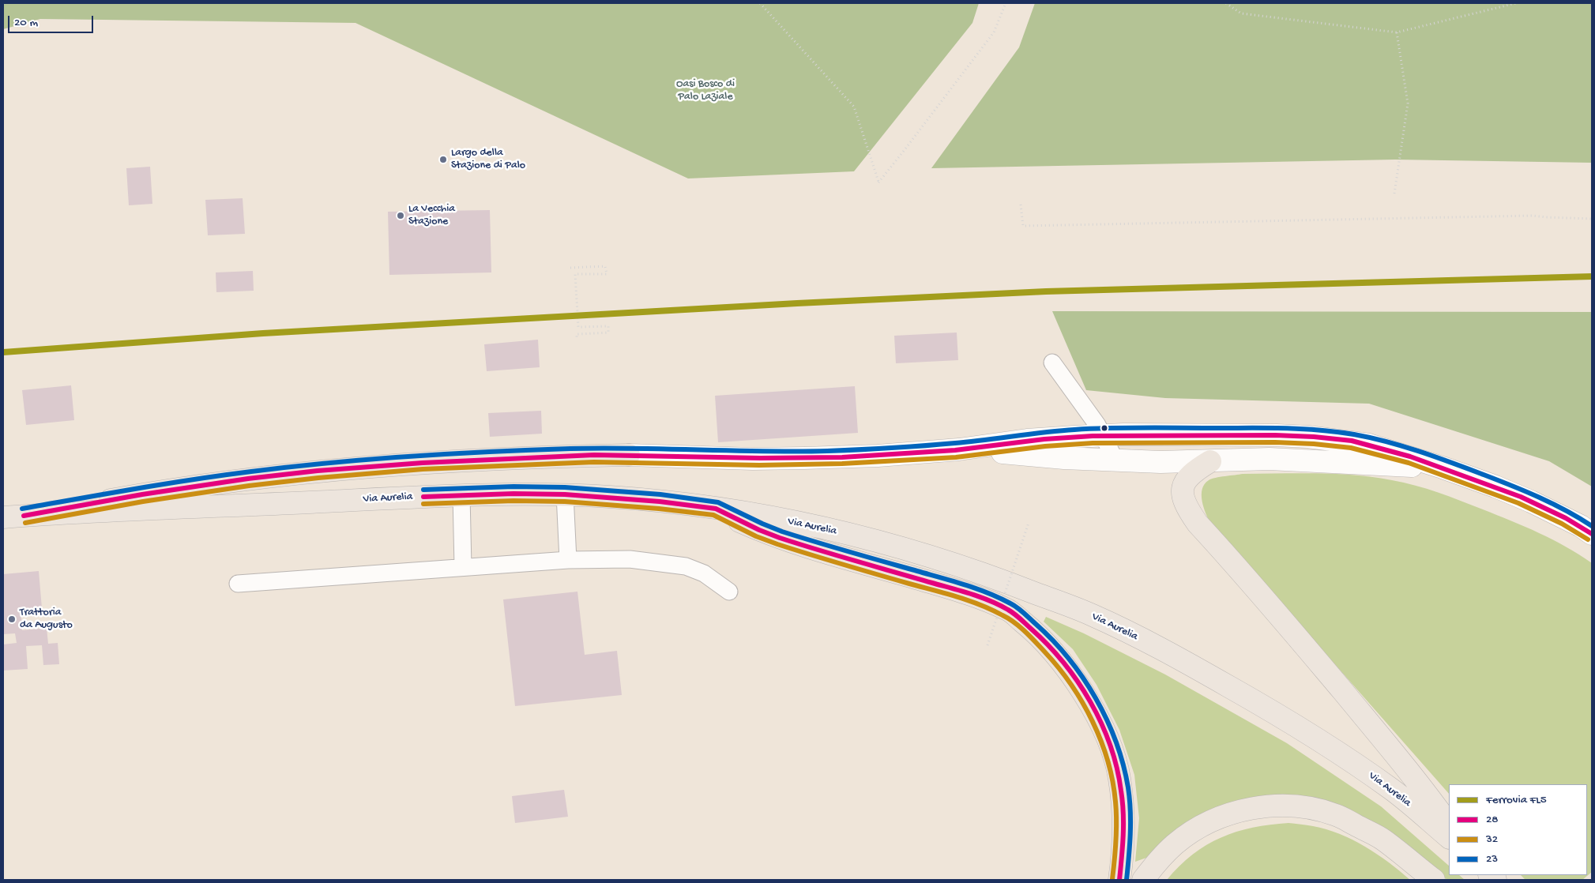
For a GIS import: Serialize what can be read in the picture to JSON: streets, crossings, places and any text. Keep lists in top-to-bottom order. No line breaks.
{"streets":{"main road":["Via Aurelia"]},"parks":["Oasi Bosco di Palo Laziale"],"places":["Largo della Stazione di Palo","La Vecchia Stazione","Trattoria da Augusto"],"lines":["rail line FL5","transit line 23","transit line 28","transit line 32"],"legend":["Ferrovia FL5","28","32","23"],"scale_bar":"20 m"}
